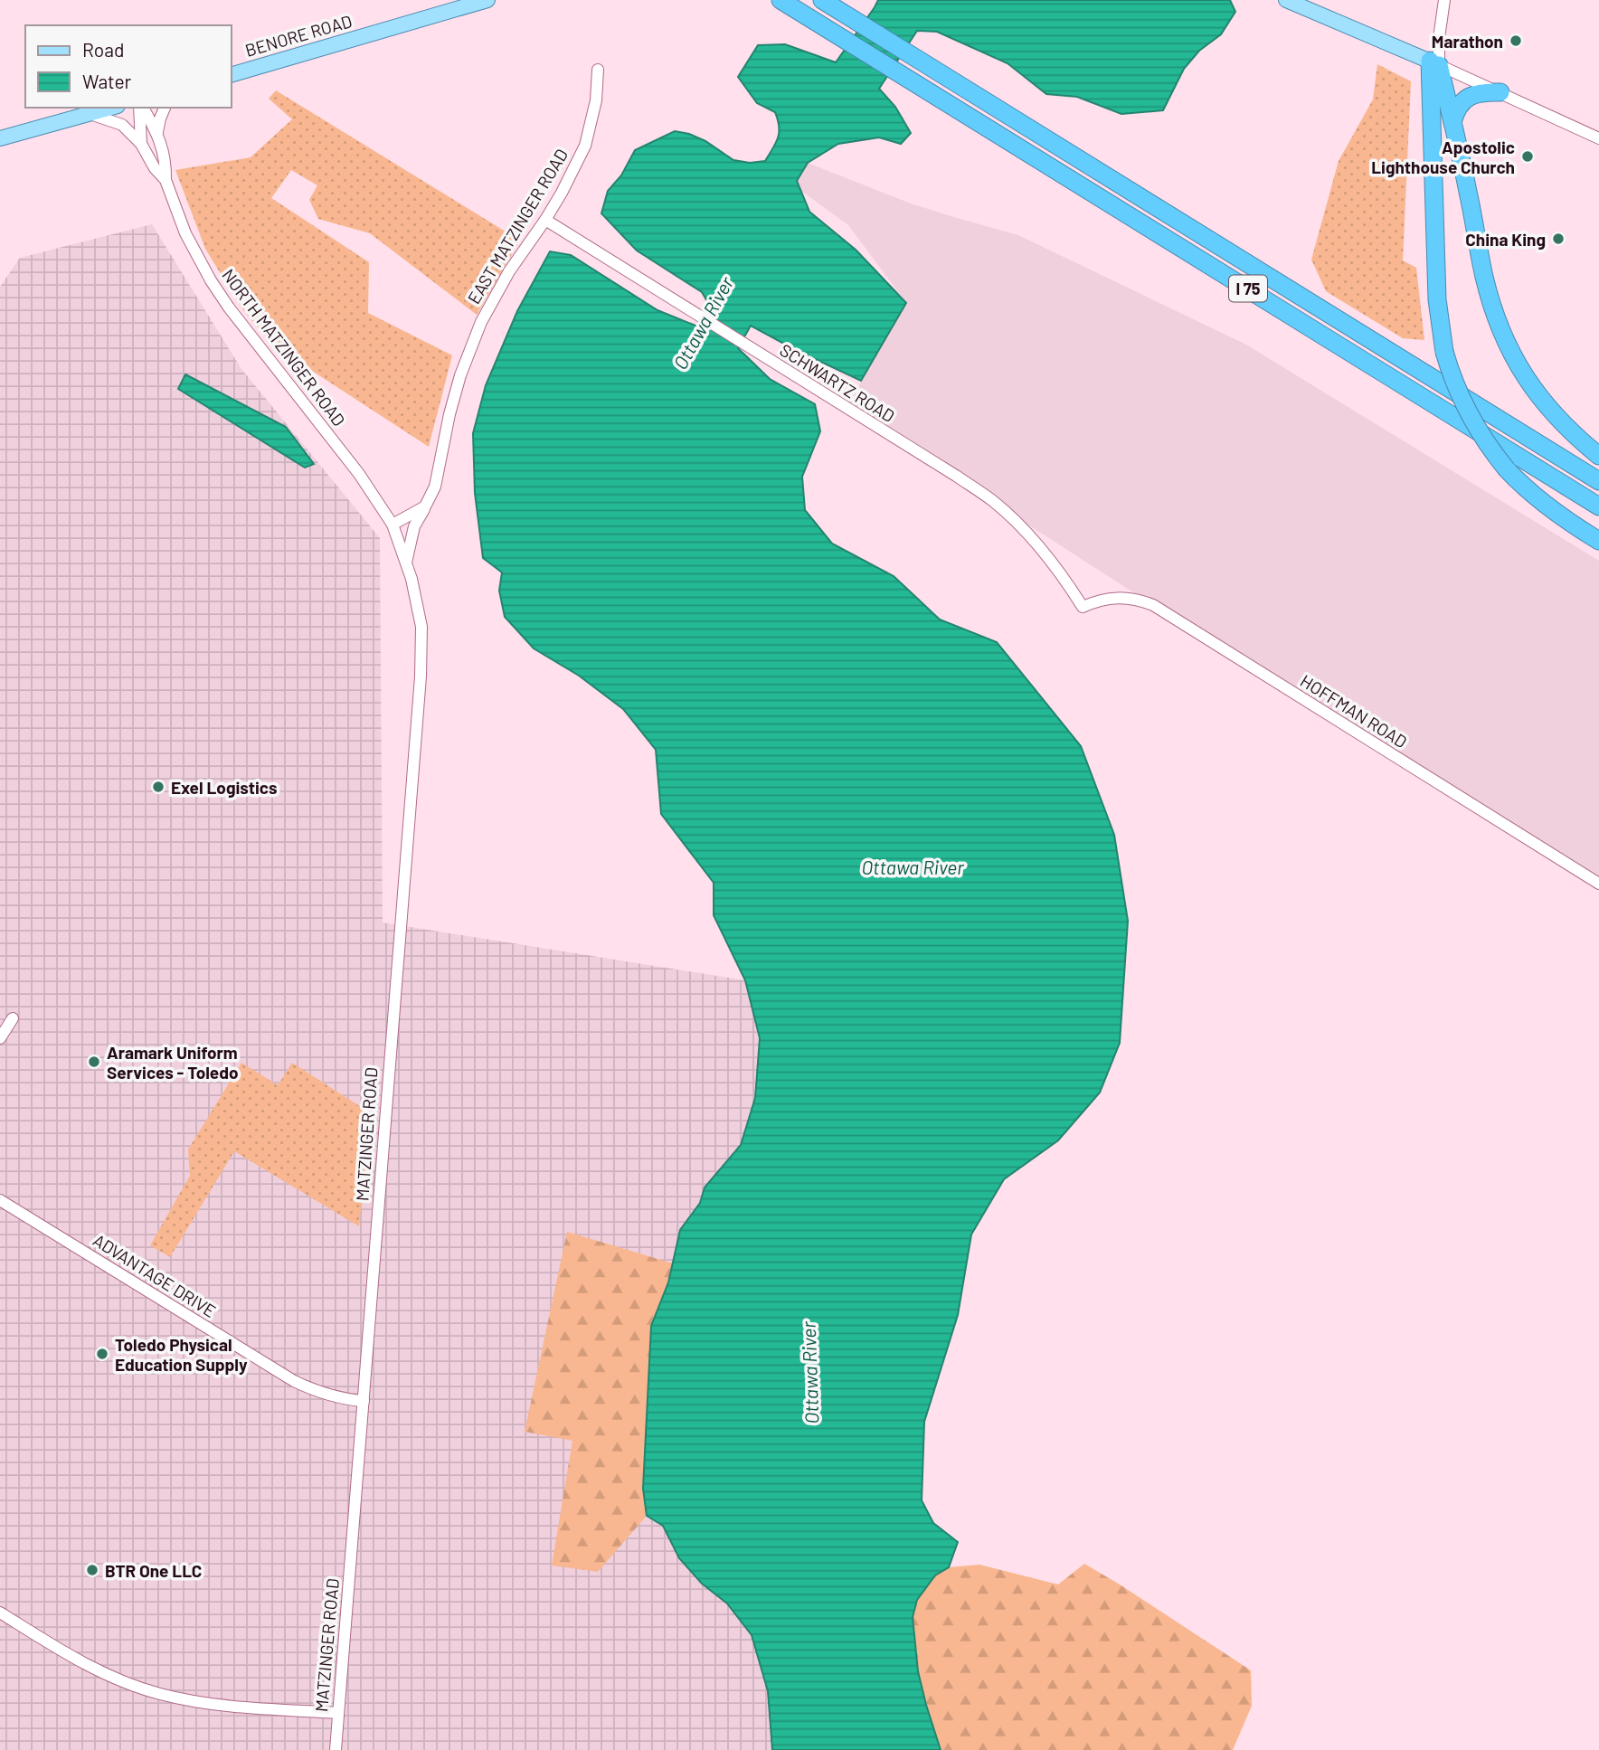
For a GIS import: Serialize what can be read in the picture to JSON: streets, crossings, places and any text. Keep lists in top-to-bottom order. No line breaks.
{"streets":{"highway":["I 75"],"main road":["BENORE ROAD"],"street":["EAST MATZINGER ROAD","NORTH MATZINGER ROAD","SCHWARTZ ROAD","HOFFMAN ROAD","MATZINGER ROAD","ADVANTAGE DRIVE"]},"crossings":[["EAST MATZINGER ROAD","SCHWARTZ ROAD"],["EAST MATZINGER ROAD","MATZINGER ROAD"],["NORTH MATZINGER ROAD","MATZINGER ROAD"],["SCHWARTZ ROAD","HOFFMAN ROAD"],["MATZINGER ROAD","ADVANTAGE DRIVE"]],"water":["Ottawa River"],"places":["Marathon","Apostolic Lighthouse Church","China King","Exel Logistics","Aramark Uniform Services - Toledo","Toledo Physical Education Supply","BTR One LLC"],"legend":["Road","Water"]}
